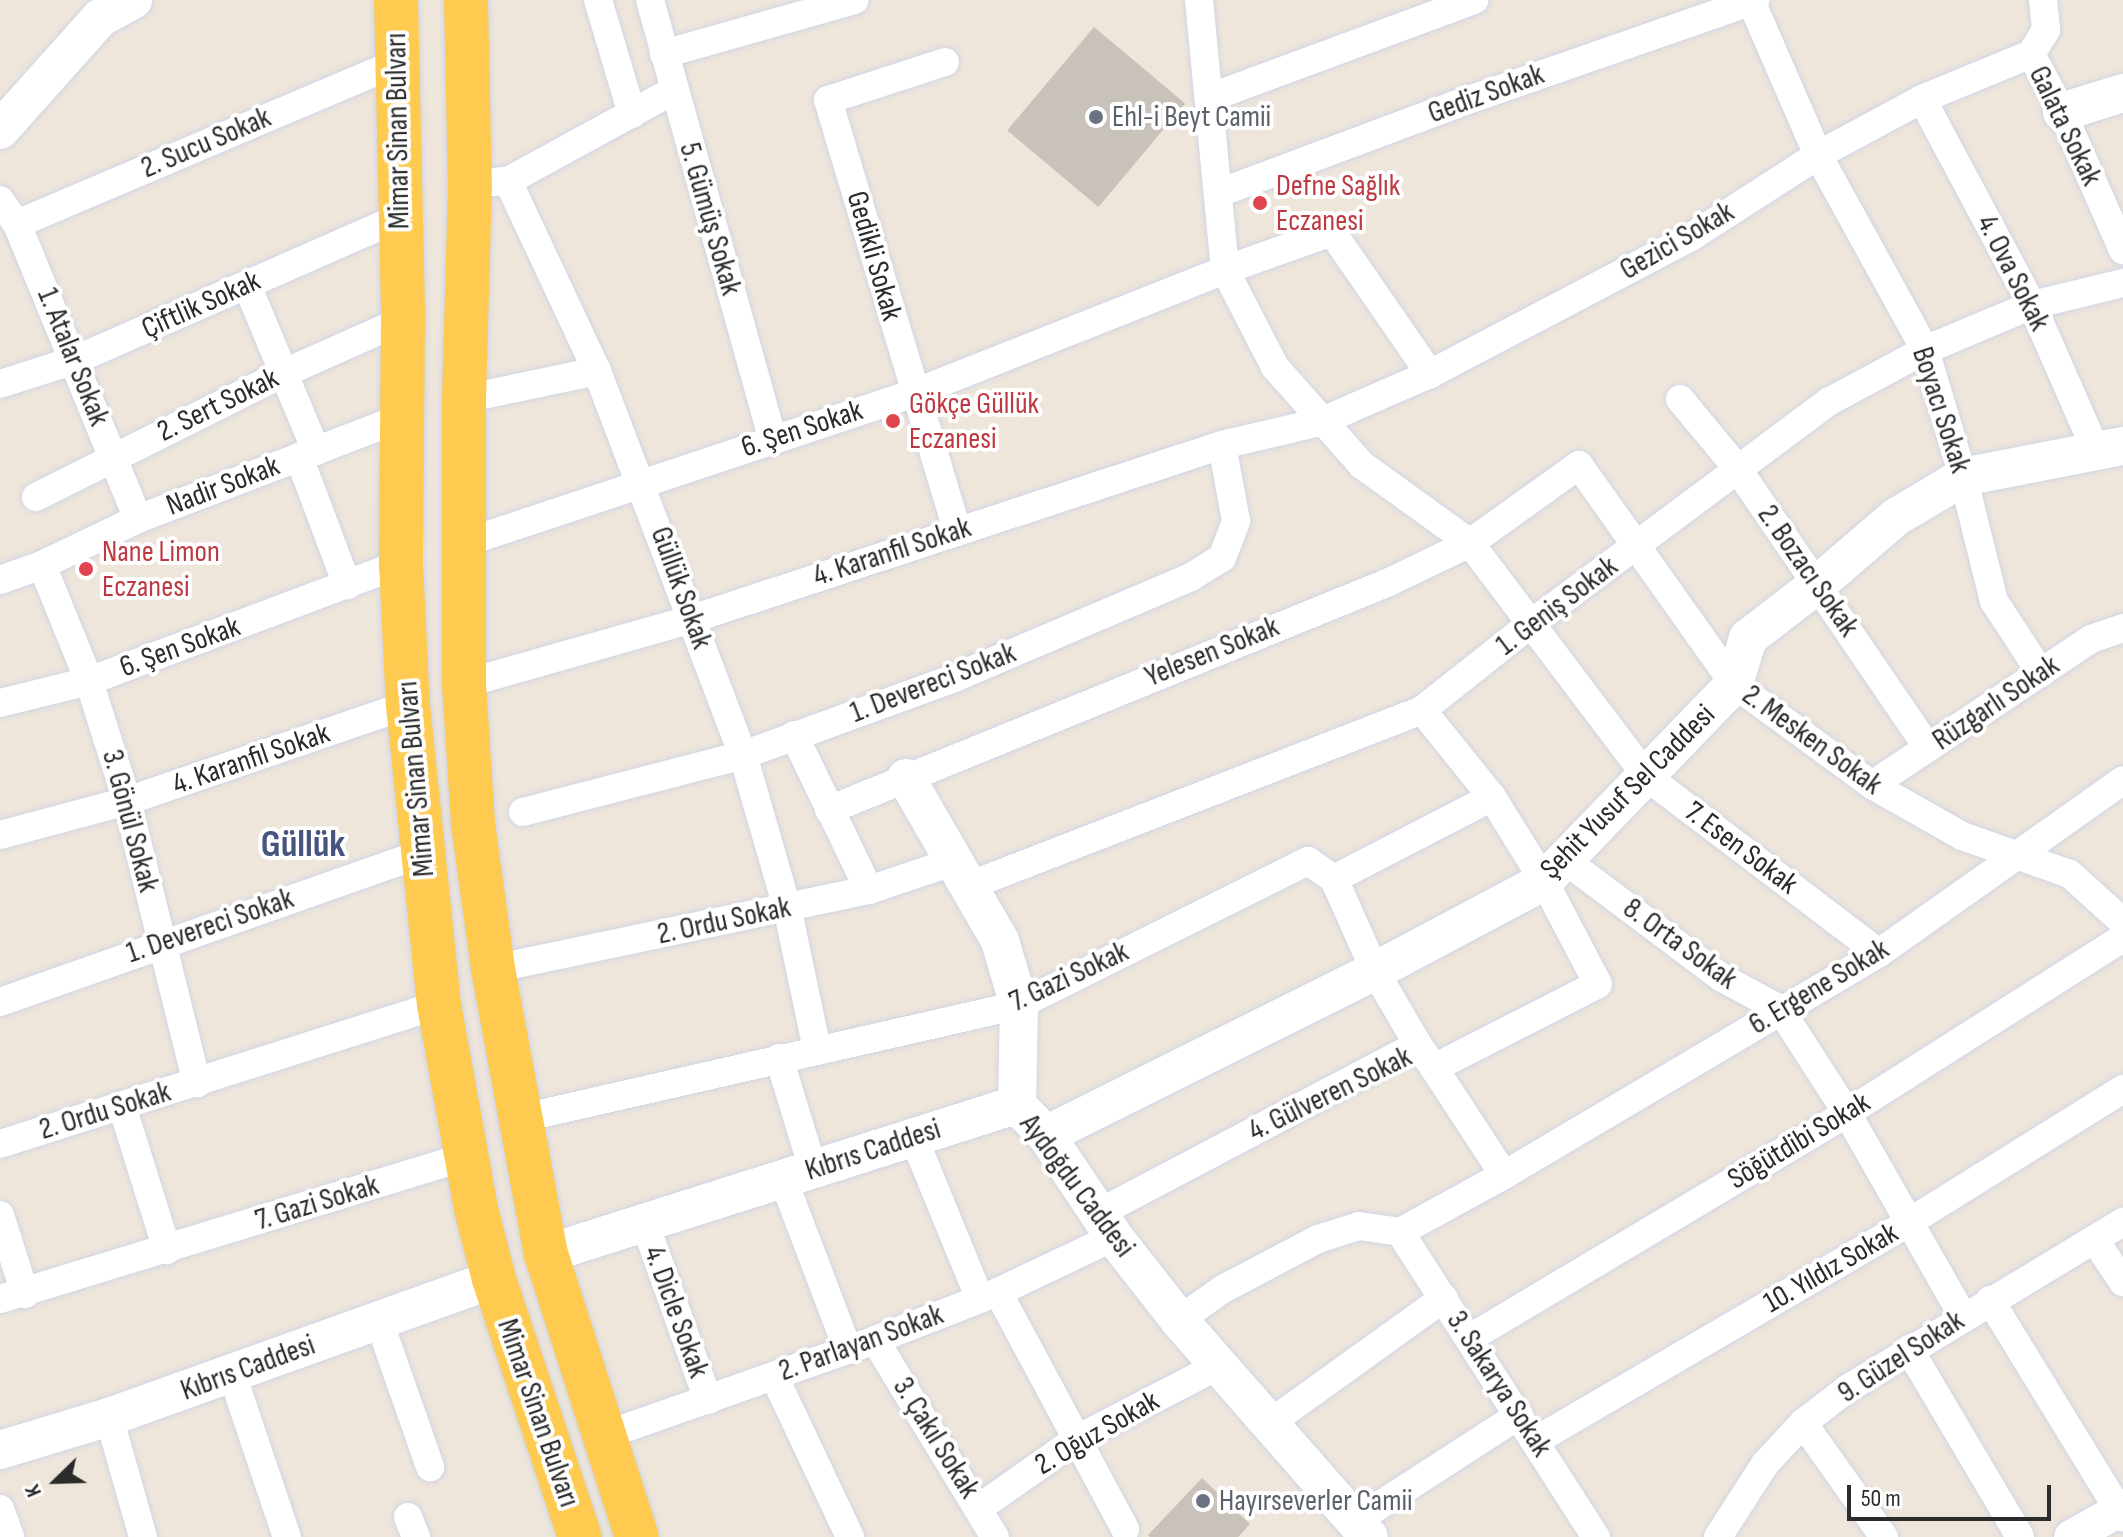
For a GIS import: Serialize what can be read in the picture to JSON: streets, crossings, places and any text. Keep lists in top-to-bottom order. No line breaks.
{"streets":{"main road":["Mimar Sinan Bulvarı","Şehit Yusuf Sel Caddesi","Kıbrıs Caddesi","Aydoğdu Caddesi"],"street":["Gediz Sokak","Galata Sokak","2. Sucu Sokak","5. Gümüş Sokak","Gezici Sokak","Gedikli Sokak","4. Ova Sokak","Çiftlik Sokak","1. Atalar Sokak","2. Sert Sokak","Boyacı Sokak","6. Şen Sokak","Nadir Sokak","4. Karanfil Sokak","2. Bozacı Sokak","Güllük Sokak","1. Geniş Sokak","Yelesen Sokak","1. Devereci Sokak","Rüzgarlı Sokak","2. Mesken Sokak","3. Gönül Sokak","7. Esen Sokak","2. Ordu Sokak","8. Orta Sokak","7. Gazi Sokak","6. Ergene Sokak","4. Gülveren Sokak","Söğütdibi Sokak","10. Yıldız Sokak","4. Dicle Sokak","2. Parlayan Sokak","9. Güzel Sokak","3. Sakarya Sokak","2. Oğuz Sokak","3. Çakıl Sokak"]},"crossings":[["Gediz Sokak","Boyacı Sokak"],["Galata Sokak","Gezici Sokak"],["Mimar Sinan Bulvarı","2. Sucu Sokak"],["Mimar Sinan Bulvarı","Çiftlik Sokak"],["Mimar Sinan Bulvarı","2. Sert Sokak"],["Mimar Sinan Bulvarı","6. Şen Sokak"],["Mimar Sinan Bulvarı","Nadir Sokak"],["Mimar Sinan Bulvarı","4. Karanfil Sokak"],["Mimar Sinan Bulvarı","Güllük Sokak"],["Mimar Sinan Bulvarı","1. Devereci Sokak"],["Mimar Sinan Bulvarı","2. Ordu Sokak"],["Mimar Sinan Bulvarı","7. Gazi Sokak"],["Mimar Sinan Bulvarı","Kıbrıs Caddesi"],["Mimar Sinan Bulvarı","2. Parlayan Sokak"],["2. Sucu Sokak","1. Atalar Sokak"],["5. Gümüş Sokak","6. Şen Sokak"],["Gezici Sokak","4. Ova Sokak"],["Gezici Sokak","Boyacı Sokak"],["Gezici Sokak","6. Şen Sokak"],["Gezici Sokak","4. Karanfil Sokak"],["Gezici Sokak","7. Esen Sokak"],["Gedikli Sokak","6. Şen Sokak"],["Gedikli Sokak","4. Karanfil Sokak"],["4. Ova Sokak","1. Geniş Sokak"],["4. Ova Sokak","Şehit Yusuf Sel Caddesi"],["Çiftlik Sokak","1. Atalar Sokak"],["1. Atalar Sokak","2. Sert Sokak"],["1. Atalar Sokak","Nadir Sokak"],["Boyacı Sokak","1. Geniş Sokak"],["Boyacı Sokak","Rüzgarlı Sokak"],["Boyacı Sokak","Şehit Yusuf Sel Caddesi"],["6. Şen Sokak","Güllük Sokak"],["6. Şen Sokak","3. Gönül Sokak"],["6. Şen Sokak","7. Esen Sokak"],["Nadir Sokak","3. Gönül Sokak"],["4. Karanfil Sokak","Güllük Sokak"],["4. Karanfil Sokak","1. Devereci Sokak"],["4. Karanfil Sokak","3. Gönül Sokak"],["4. Karanfil Sokak","7. Esen Sokak"],["2. Bozacı Sokak","1. Geniş Sokak"],["2. Bozacı Sokak","Rüzgarlı Sokak"],["2. Bozacı Sokak","Şehit Yusuf Sel Caddesi"],["Güllük Sokak","1. Devereci Sokak"],["Güllük Sokak","2. Ordu Sokak"],["Güllük Sokak","7. Gazi Sokak"],["1. Geniş Sokak","2. Mesken Sokak"],["1. Geniş Sokak","7. Esen Sokak"],["1. Geniş Sokak","2. Ordu Sokak"],["1. Geniş Sokak","Aydoğdu Caddesi"],["Yelesen Sokak","2. Mesken Sokak"],["Yelesen Sokak","7. Esen Sokak"],["Yelesen Sokak","Aydoğdu Caddesi"],["1. Devereci Sokak","3. Gönül Sokak"],["Rüzgarlı Sokak","2. Mesken Sokak"],["2. Mesken Sokak","Şehit Yusuf Sel Caddesi"],["2. Mesken Sokak","6. Ergene Sokak"],["Şehit Yusuf Sel Caddesi","7. Esen Sokak"],["Şehit Yusuf Sel Caddesi","8. Orta Sokak"],["Şehit Yusuf Sel Caddesi","4. Gülveren Sokak"],["Şehit Yusuf Sel Caddesi","Aydoğdu Caddesi"],["3. Gönül Sokak","2. Ordu Sokak"],["7. Esen Sokak","6. Ergene Sokak"],["2. Ordu Sokak","Aydoğdu Caddesi"],["8. Orta Sokak","6. Ergene Sokak"],["8. Orta Sokak","4. Gülveren Sokak"],["8. Orta Sokak","Söğütdibi Sokak"],["8. Orta Sokak","10. Yıldız Sokak"],["8. Orta Sokak","9. Güzel Sokak"],["7. Gazi Sokak","Aydoğdu Caddesi"],["6. Ergene Sokak","3. Sakarya Sokak"],["4. Gülveren Sokak","Aydoğdu Caddesi"],["4. Gülveren Sokak","2. Parlayan Sokak"],["Söğütdibi Sokak","3. Sakarya Sokak"],["Kıbrıs Caddesi","Aydoğdu Caddesi"],["Kıbrıs Caddesi","4. Dicle Sokak"],["Aydoğdu Caddesi","2. Parlayan Sokak"],["Aydoğdu Caddesi","2. Oğuz Sokak"],["10. Yıldız Sokak","3. Sakarya Sokak"],["4. Dicle Sokak","2. Parlayan Sokak"],["2. Parlayan Sokak","3. Çakıl Sokak"],["2. Oğuz Sokak","3. Çakıl Sokak"]],"districts":["Güllük"],"places":["Ehl-i Beyt Camii","Defne Sağlık Eczanesi","Gökçe Güllük Eczanesi","Nane Limon Eczanesi","Hayırseverler Camii"],"scale_bar":"50 m","north":"bottom left"}
